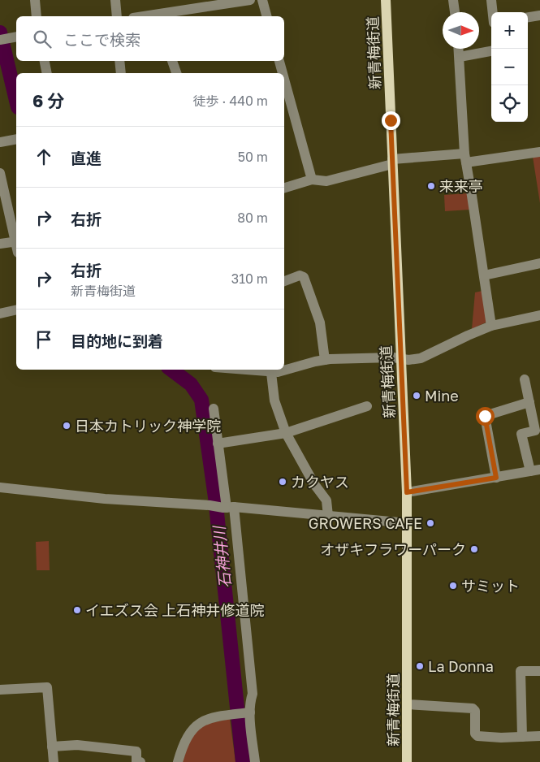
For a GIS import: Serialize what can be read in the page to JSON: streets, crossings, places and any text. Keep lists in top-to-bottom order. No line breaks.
{"streets":{"main road":["新青梅街道"]},"water":["石神井川"],"places":["来来亭","Mine","日本カトリック神学院","カクヤス","GROWERS CAFE","オザキフラワーパーク","サミット","イエズス会 上石神井修道院","La Donna"],"north":"right","page":{"map_buttons":["+","−"],"search":"ここで検索","heading":["6 分","徒歩 · 440 m"],"list":[["直進","50 m"],["右折","80 m"],["右折","新青梅街道","310 m"],"目的地に到着"]}}
